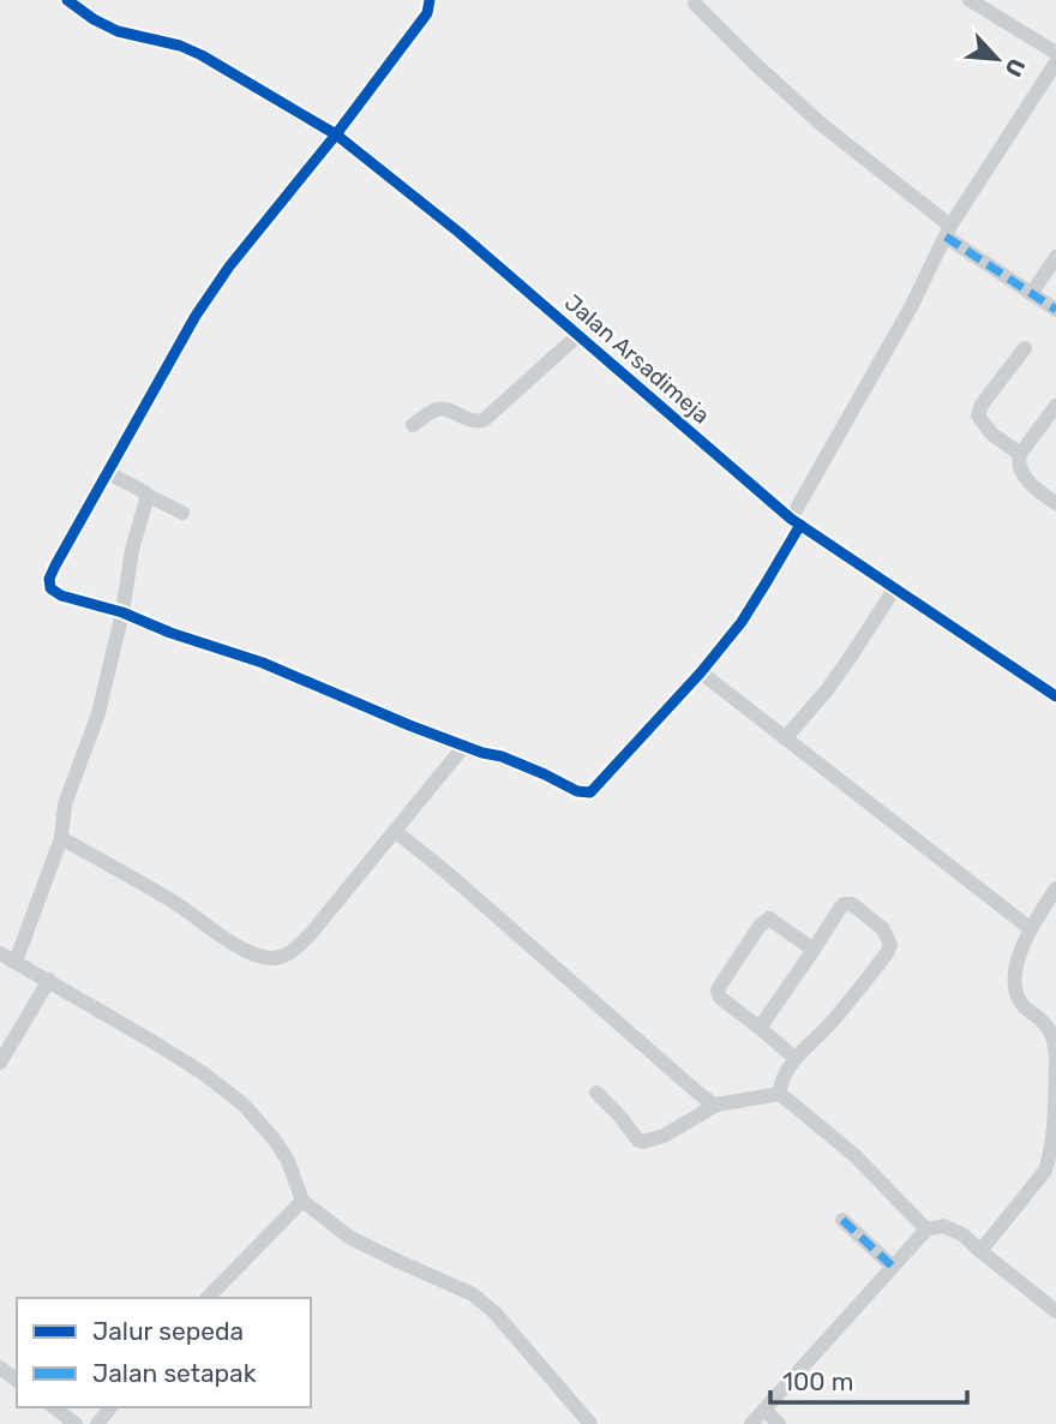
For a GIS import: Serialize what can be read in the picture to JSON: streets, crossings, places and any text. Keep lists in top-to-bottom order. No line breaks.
{"streets":{"street":["Jalan Arsadimeja"]},"legend":["Jalur sepeda","Jalan setapak"],"scale_bar":"100 m","north":"bottom right"}
